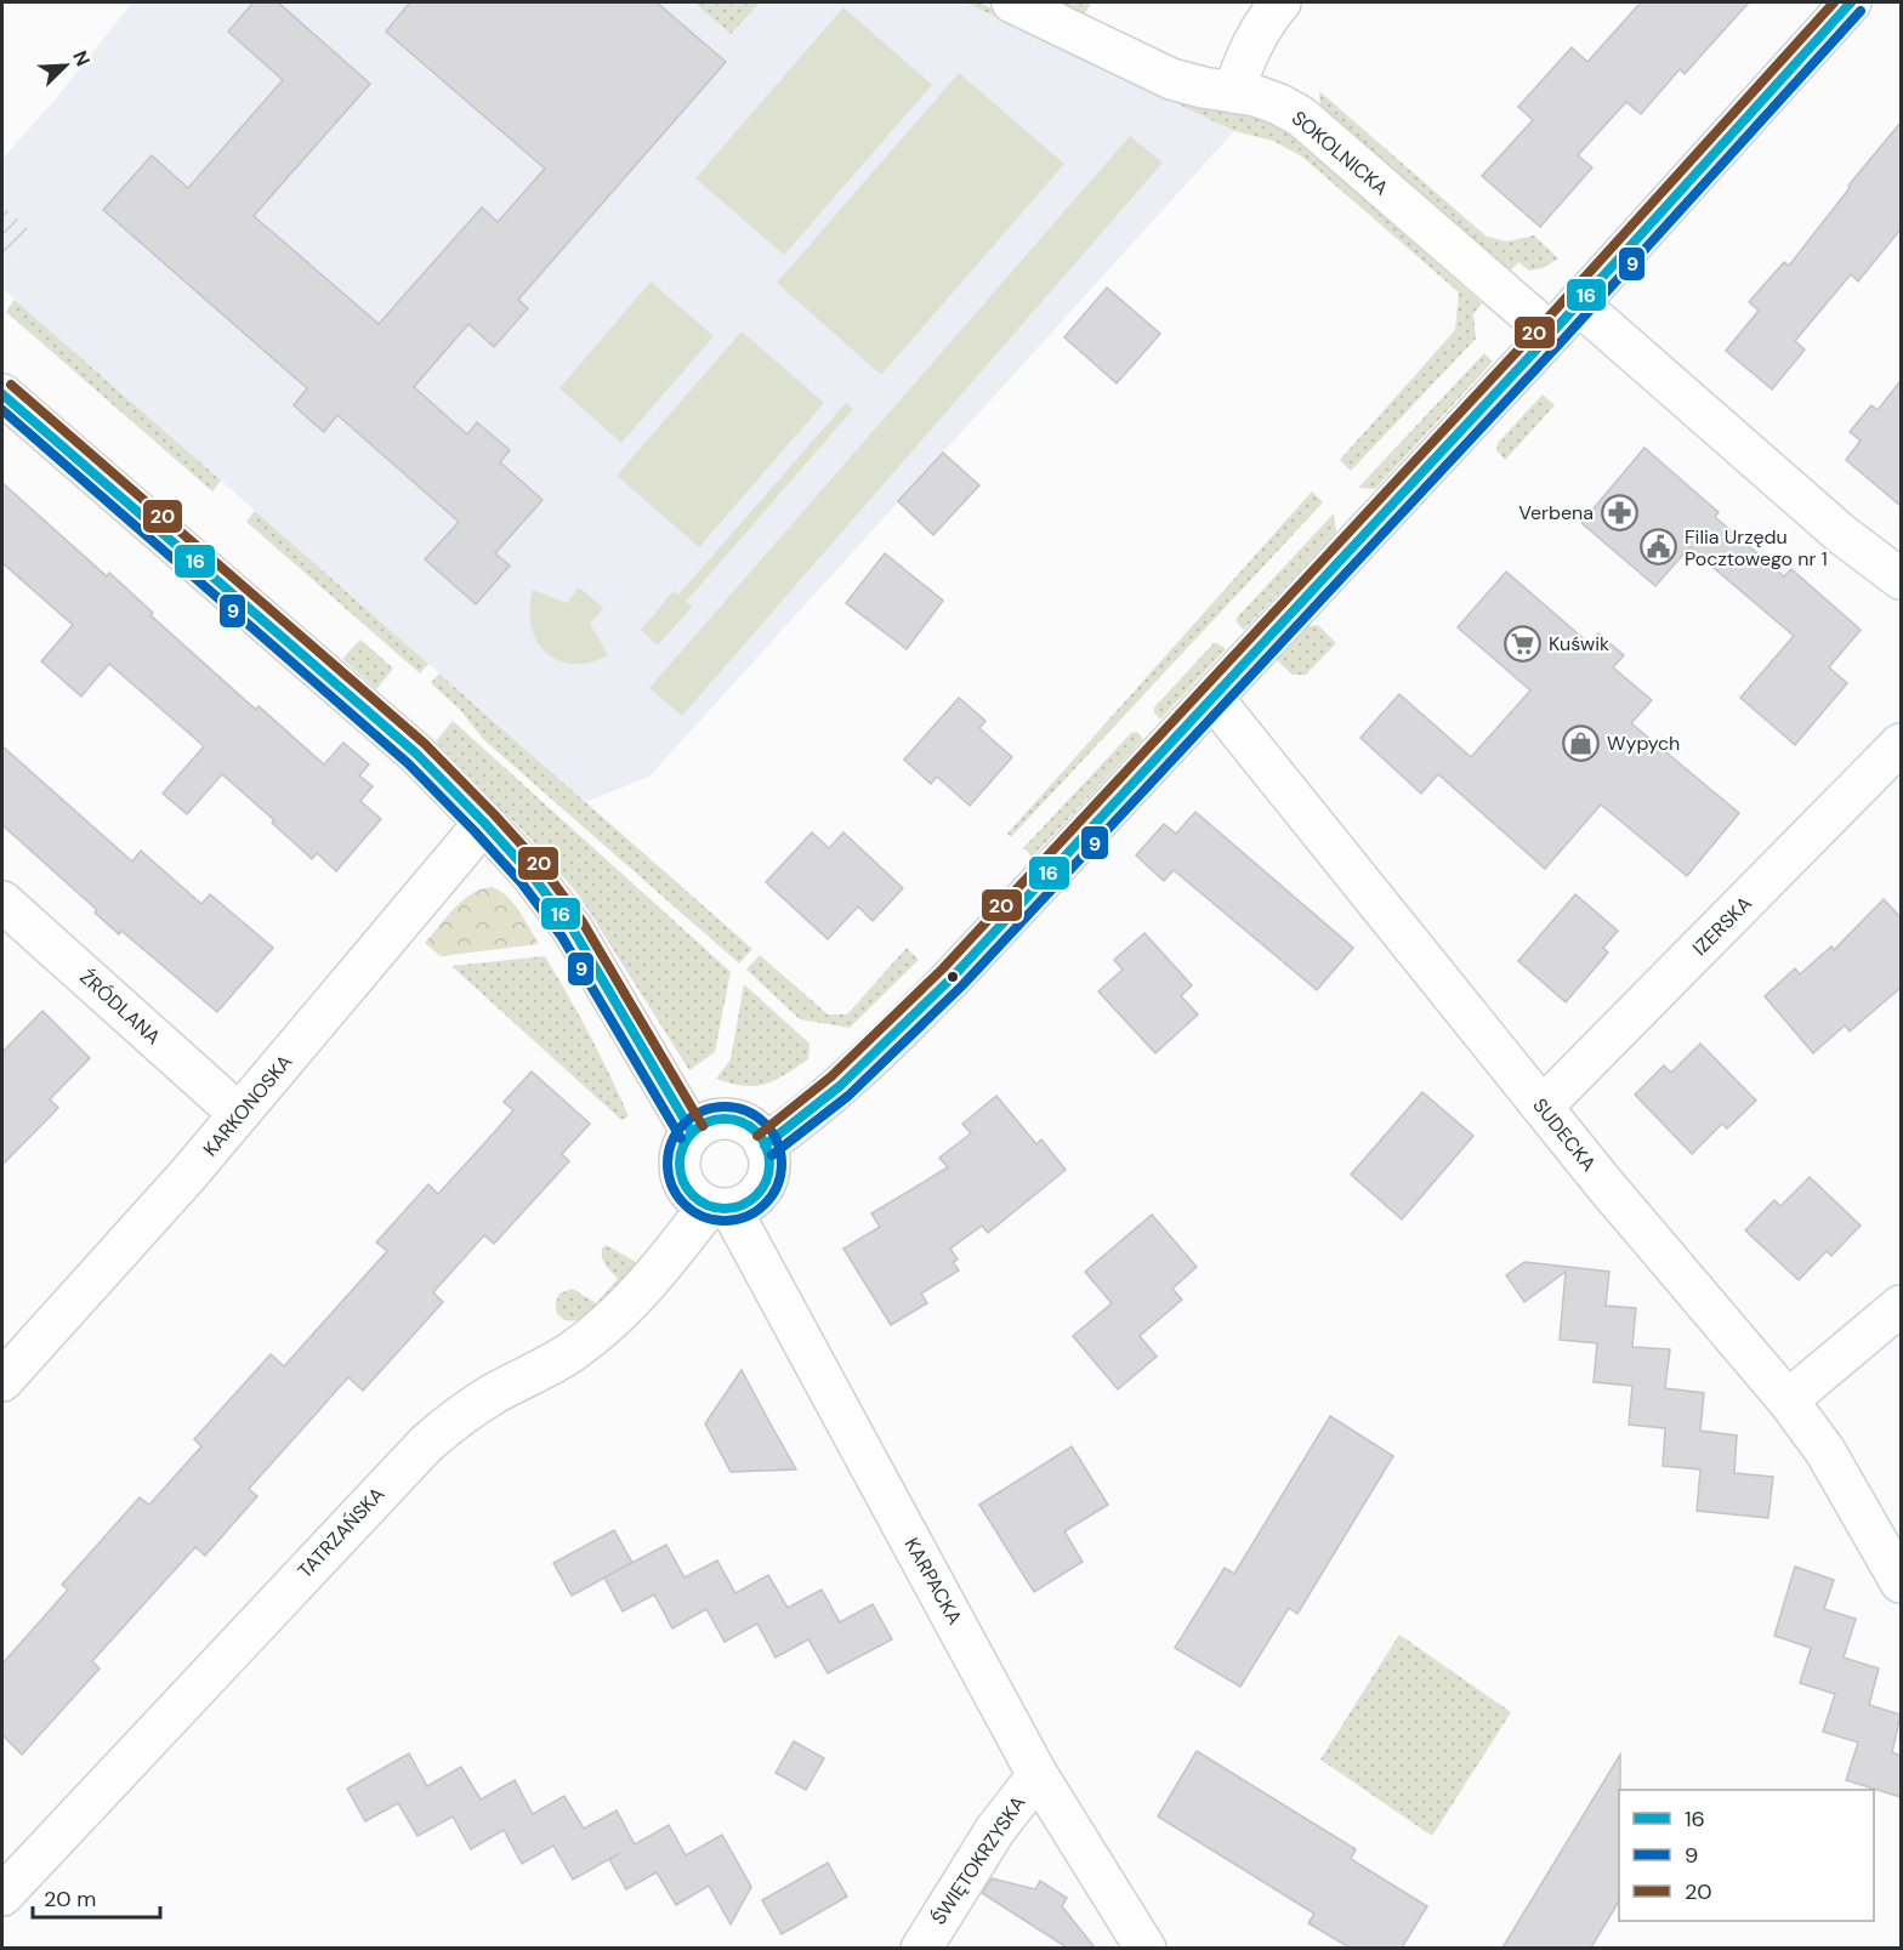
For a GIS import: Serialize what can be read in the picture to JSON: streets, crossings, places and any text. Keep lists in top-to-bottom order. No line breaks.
{"streets":{"street":["SOKOLNICKA","IZERSKA","ŹRÓDLANA","KARKONOSKA","SUDECKA","TATRZAŃSKA","KARPACKA","ŚWIĘTOKRZYSKA"]},"crossings":[["IZERSKA","SUDECKA"],["ŹRÓDLANA","KARKONOSKA"],["TATRZAŃSKA","KARPACKA"],["KARPACKA","ŚWIĘTOKRZYSKA"]],"places":{"pharmacy":["Verbena"],"public building":["Filia Urzędu Pocztowego nr 1"],"supermarket":["Kuświk"],"shop":["Wypych"]},"lines":["transit line 16","transit line 20","transit line 9"],"legend":["16","9","20"],"scale_bar":"20 m","north":"top right"}
